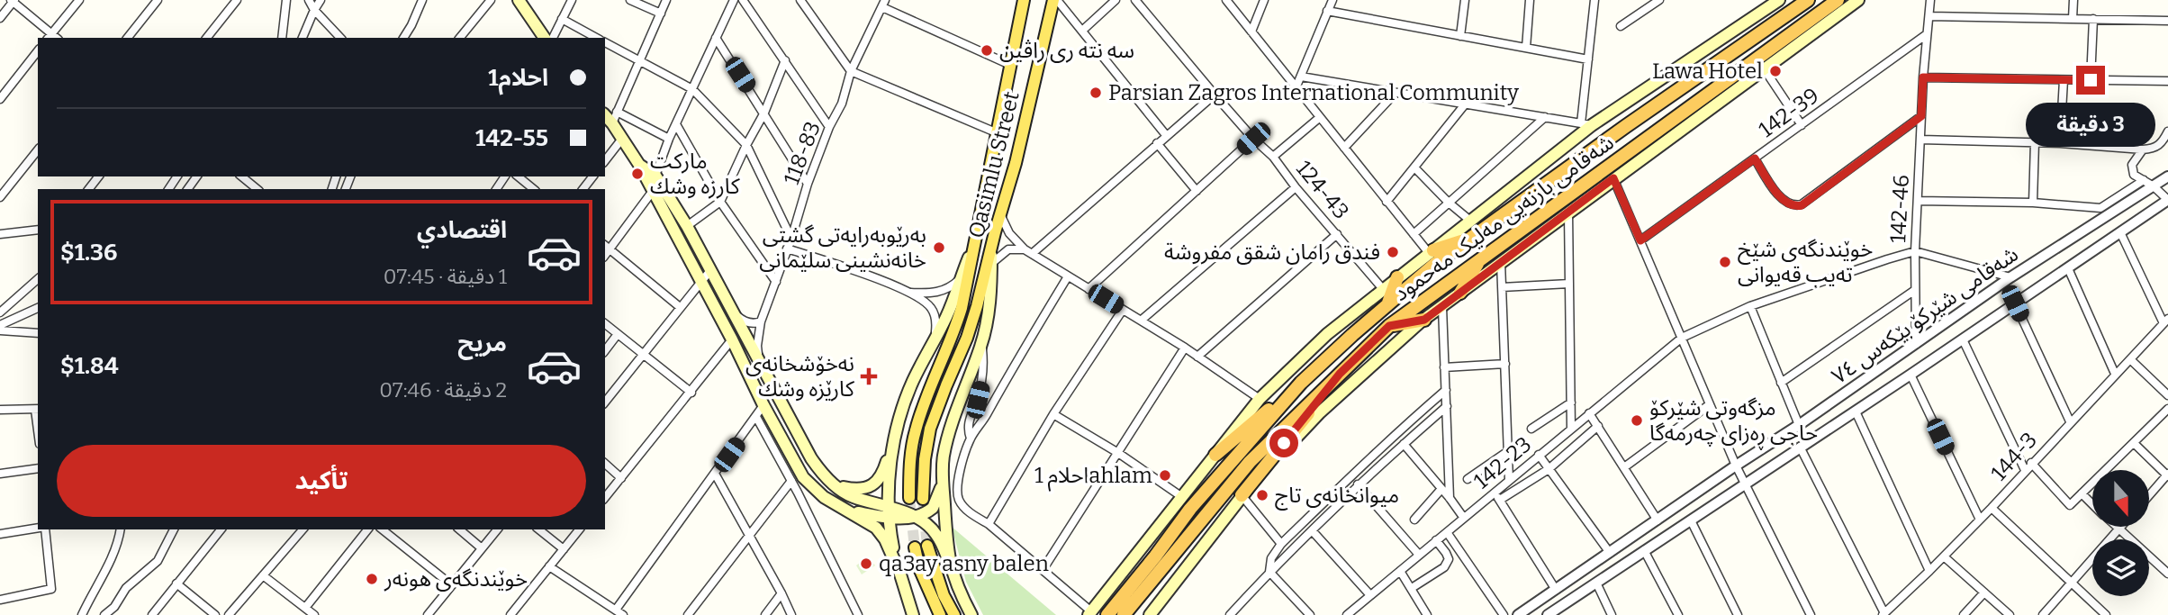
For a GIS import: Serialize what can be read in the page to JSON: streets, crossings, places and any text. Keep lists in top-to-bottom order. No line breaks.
{"streets":{"highway":["شەقامی بازنەیی مەلیک مەحمود"],"main road":["Qasimlu Street"],"street":["142-39","118-83","124-43","142-46","شەقامی شێرکۆ بێکەس ٧٤","144-3","142-23"]},"crossings":[["142-39","142-46"],["142-46","شەقامی شێرکۆ بێکەس ٧٤"],["142-46","142-23"]],"places":{"other":["سه نته رى راڤين","Lawa Hotel","Parsian Zagros International Community","ماركت كارزه وشك","بەرێوبەرایەتی گشتی خانەنشینی سلێمانی","فندق رامان شقق مفروشة","خوێندنگەی شێخ تەیب قەیوانی","مزگەوتی شێرکۆ حاجی ڕەزای چەرمەگا","احلام 1ahlam","میوانخانەی تاج","qa3ay asny balen","خوێندنگەی هونەر"],"health":["نەخۆشخانەی کارێزە وشك"]},"north":"bottom","page":{"banner":["احلام1","142-55"],"bubble":"3 دقيقة","list":[{"name":"اقتصادي","note":"1 دقيقة · 07:45","value":"$1.36"},{"name":"مريح","note":"2 دقيقة · 07:46","value":"$1.84"}],"buttons":"تأكيد"}}
